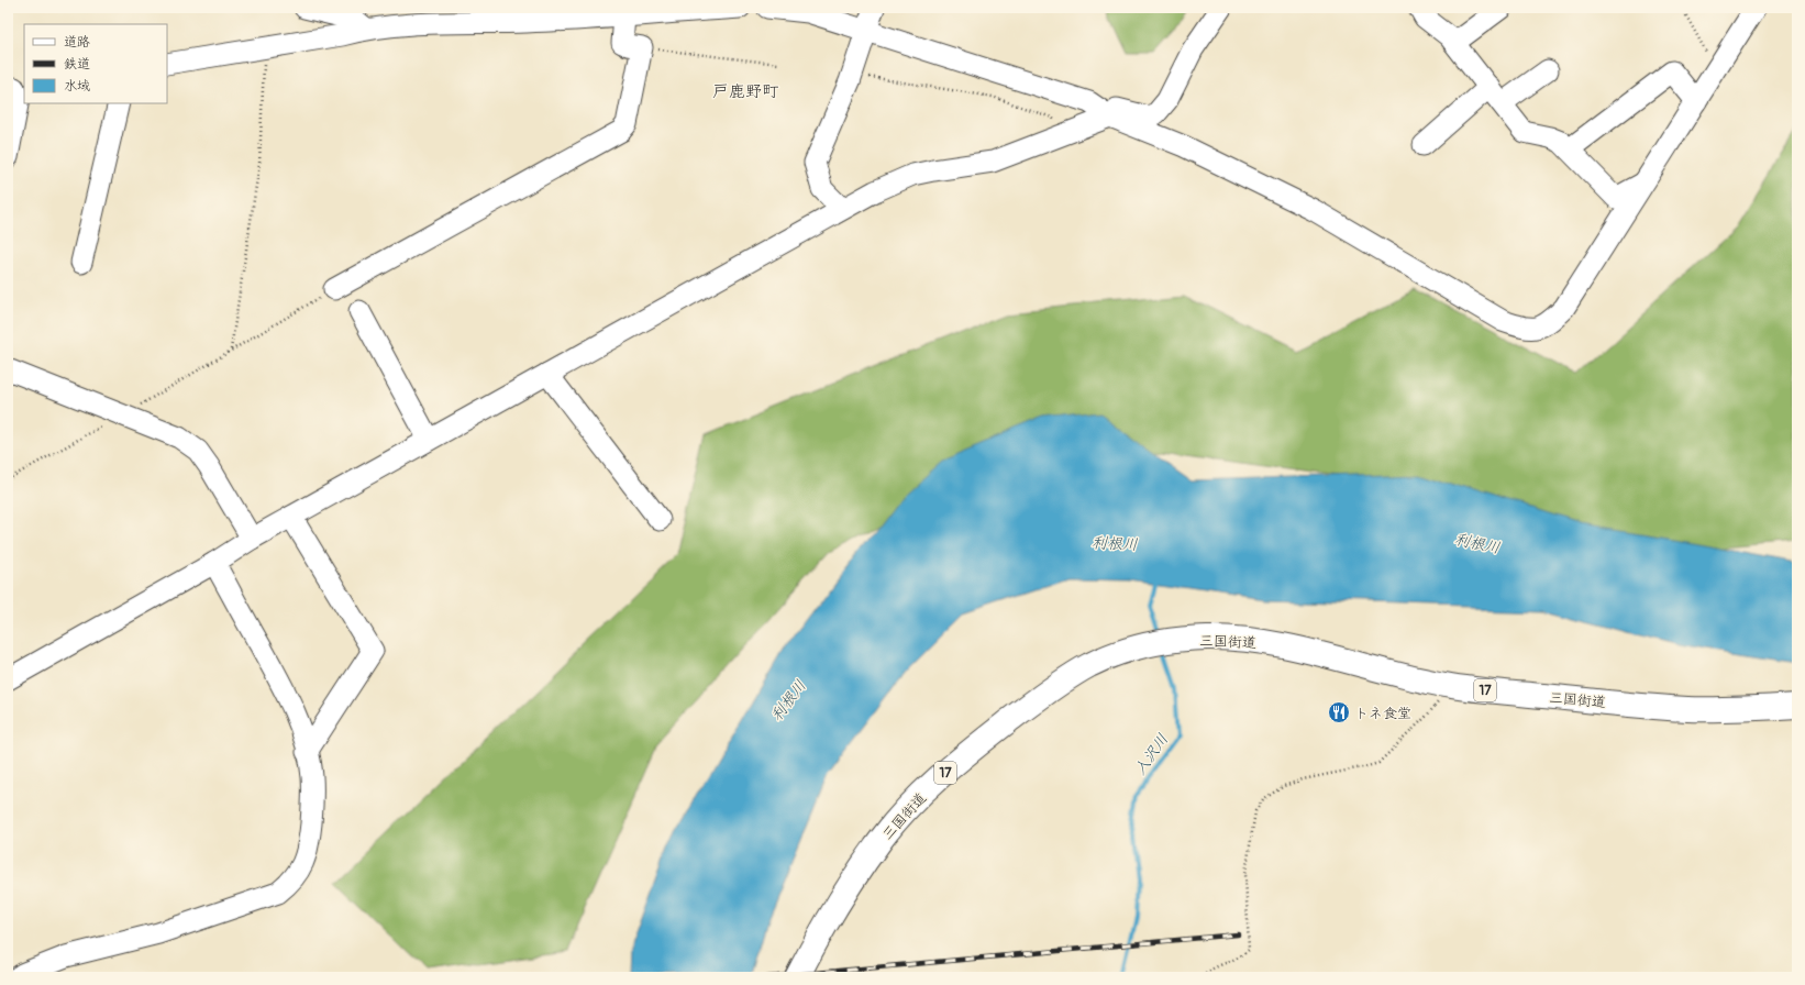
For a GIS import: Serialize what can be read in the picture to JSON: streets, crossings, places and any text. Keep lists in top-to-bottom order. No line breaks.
{"streets":{"highway":["三国街道","17"]},"districts":["戸鹿野町"],"water":["利根川","入沢川"],"places":{"restaurant":["トネ食堂"]},"legend":["道路","鉄道","水域"]}
